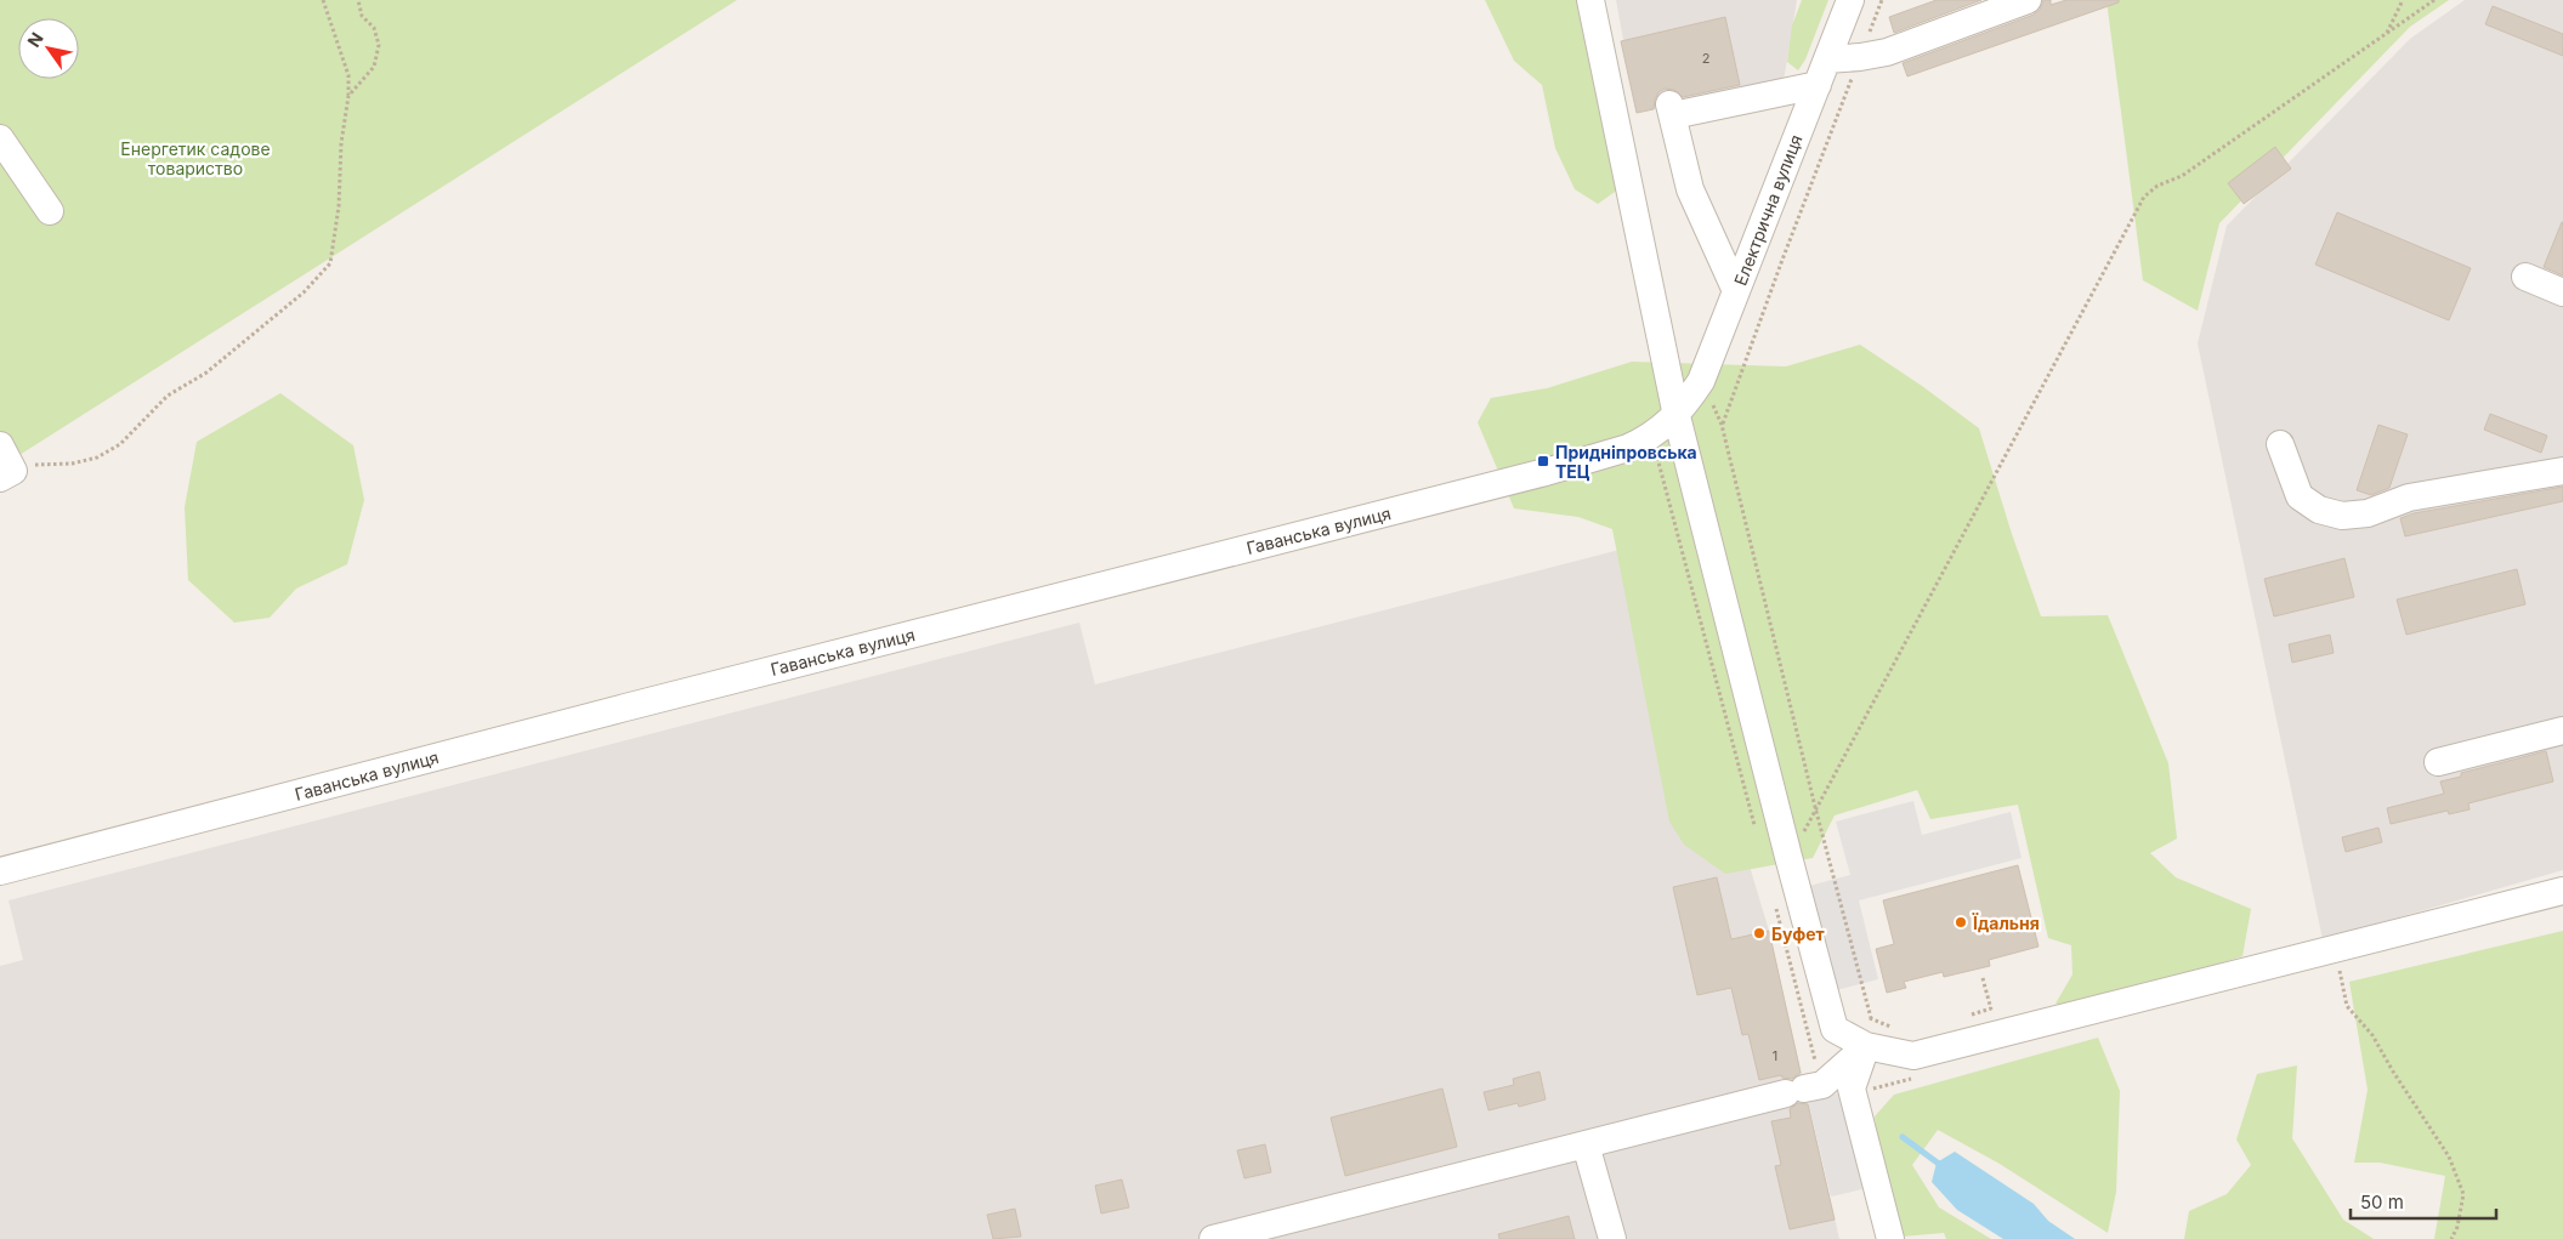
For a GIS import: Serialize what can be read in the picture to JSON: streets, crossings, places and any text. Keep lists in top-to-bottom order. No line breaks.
{"streets":{"street":["Електрична вулиця","Гаванська вулиця"]},"crossings":[["Електрична вулиця","Гаванська вулиця"]],"parks":["Енергетик садове товариство"],"places":{"transit":["Придніпровська ТЕЦ"],"other":["Їдальня","Буфет"]},"house_numbers":["2","1"],"scale_bar":"50 m","north":"top left"}
